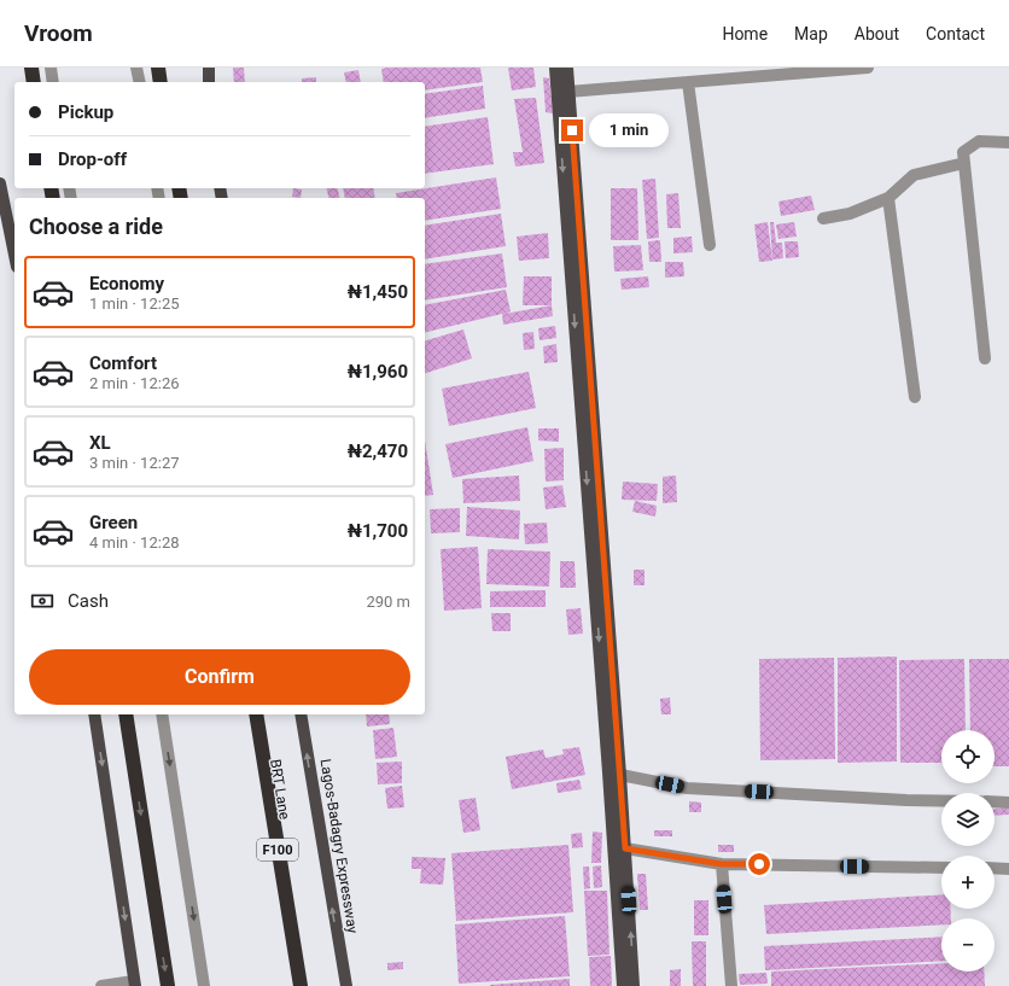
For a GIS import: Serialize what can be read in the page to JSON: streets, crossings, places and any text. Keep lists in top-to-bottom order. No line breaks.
{"streets":{"highway":["F100"],"main road":["Lagos-Badagry Expressway"],"lane":["BRT Lane"]},"crossings":[["BRT Lane","F100"]],"one_way":["Lagos-Badagry Expressway"],"page":{"header":"Vroom","nav":["Home","Map","About","Contact"],"banner":["Pickup","Drop-off"],"bubble":"1 min","heading":"Choose a ride","list":[{"name":"Economy","note":"1 min · 12:25","value":"₦1,450"},{"name":"Comfort","note":"2 min · 12:26","value":"₦1,960"},{"name":"XL","note":"3 min · 12:27","value":"₦2,470"},{"name":"Green","note":"4 min · 12:28","value":"₦1,700"}],"pay":["Cash","290 m"],"buttons":"Confirm","map_buttons":["+","−"]}}
